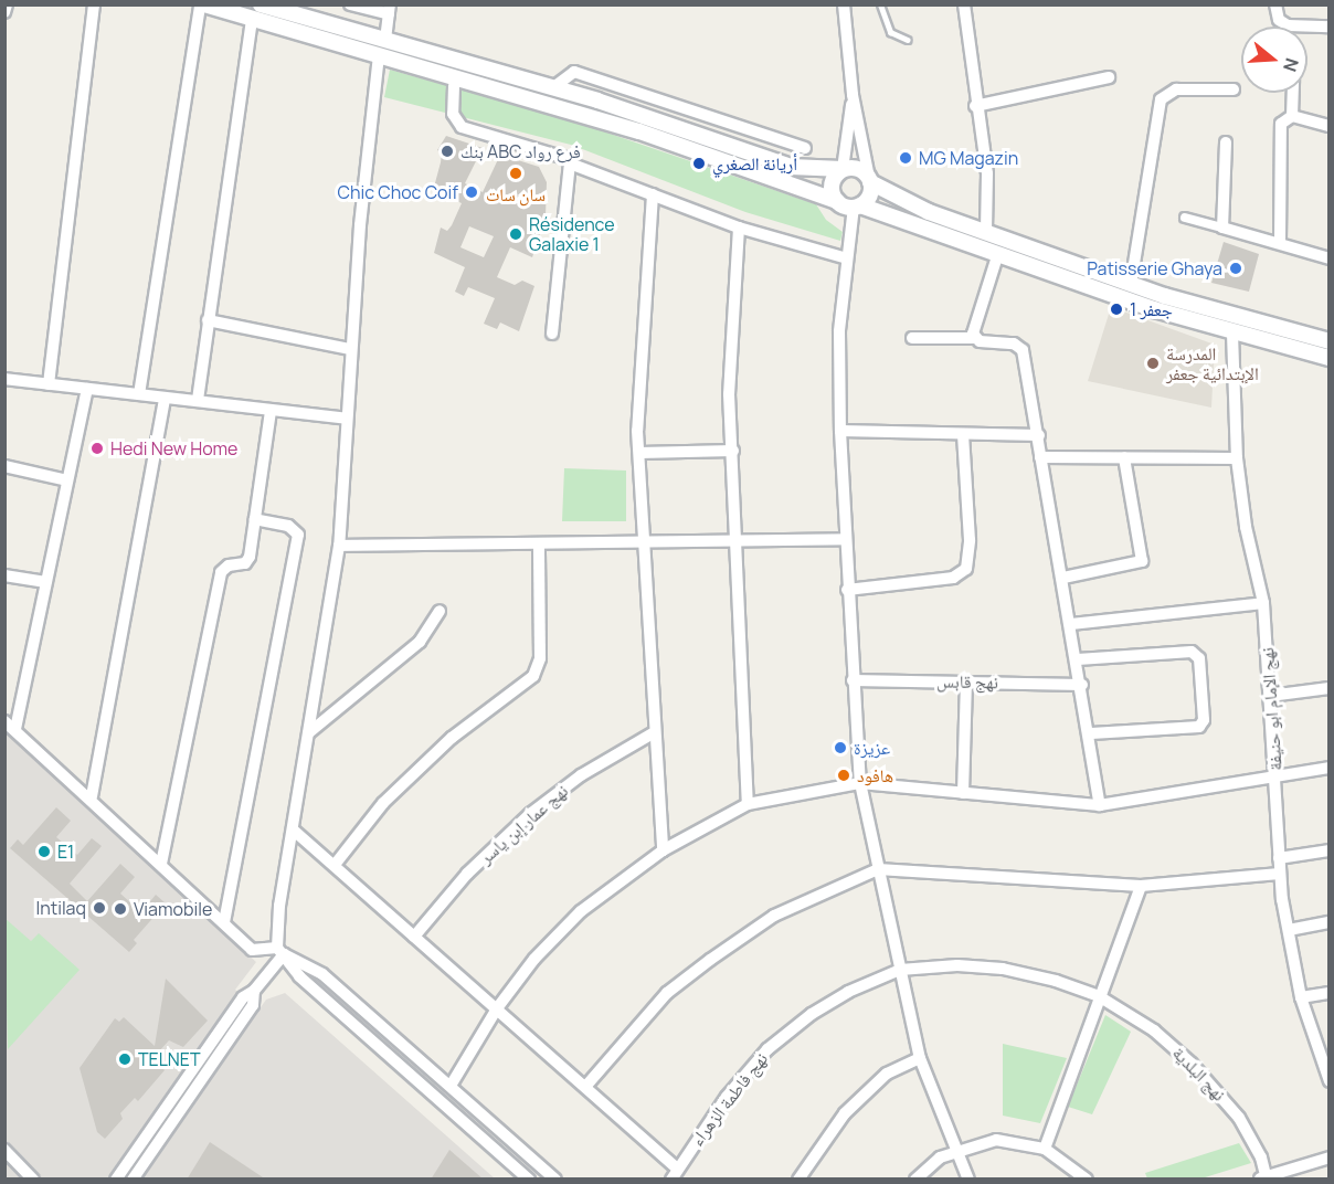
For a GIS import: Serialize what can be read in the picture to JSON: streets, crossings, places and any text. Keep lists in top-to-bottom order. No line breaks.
{"streets":{"street":["نهج قابس","نهج الإمام ابو حنيفة","نهج عمار إبن ياسر","نهج البلدية","نهج فاطمة الزهراء"]},"crossings":[["نهج البلدية","نهج فاطمة الزهراء"]],"places":["بنك ABC فرع رواد","MG Magazin","أريانة الصغري","سان سات","Chic Choc Coif","Résidence Galaxie 1","Patisserie Ghaya","جعفر 1","المدرسة الإبتدائية جعفر","Hedi New Home","عزيزة","هافود","E1","Intilaq","Viamobile","TELNET"],"north":"right"}
